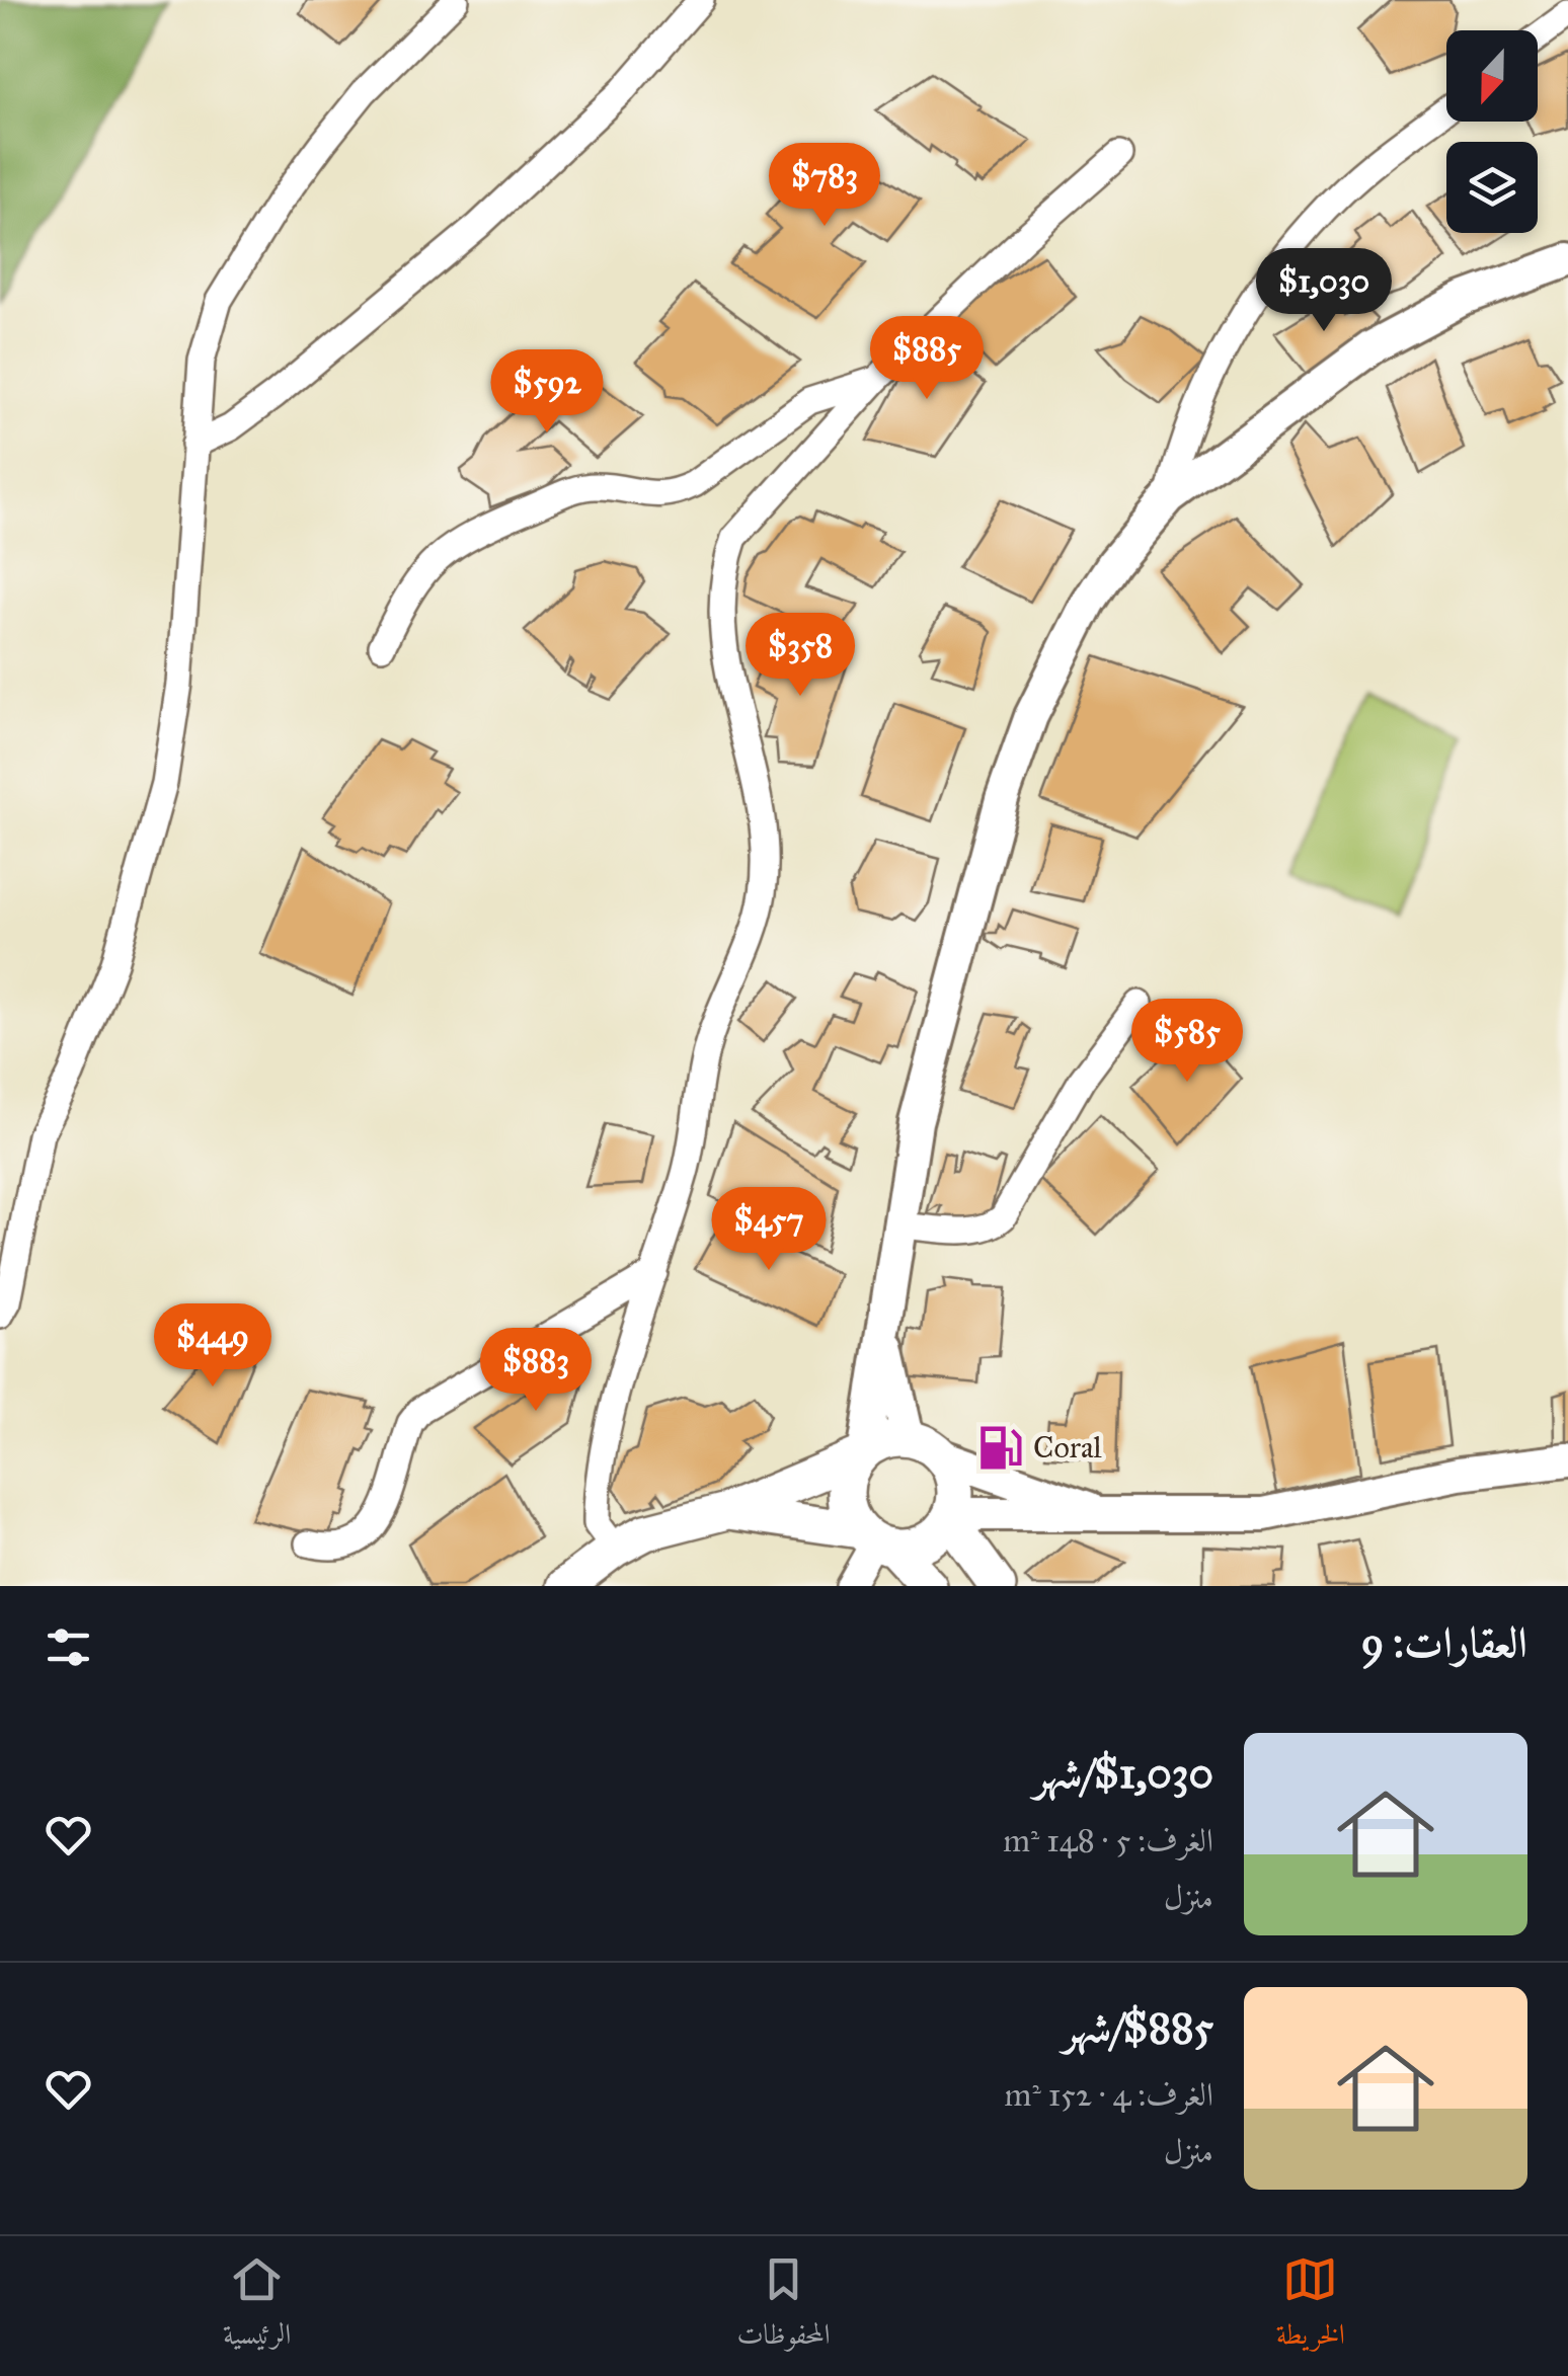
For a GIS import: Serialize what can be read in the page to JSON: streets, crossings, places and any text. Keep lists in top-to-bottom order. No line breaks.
{"places":{"fuel station":["Coral"]},"north":"bottom","page":{"price":["$783","$1,030","$885","$592","$358","$585","$457","$449","$883"],"heading":"العقارات: 9","list":[{"name":"$1,030/شهر","note":"الغرف: 5 · 148 m² · منزل"},{"name":"$885/شهر","note":"الغرف: 4 · 152 m² · منزل"}],"tabs":["الخريطة","المحفوظات","الرئيسية"]}}
